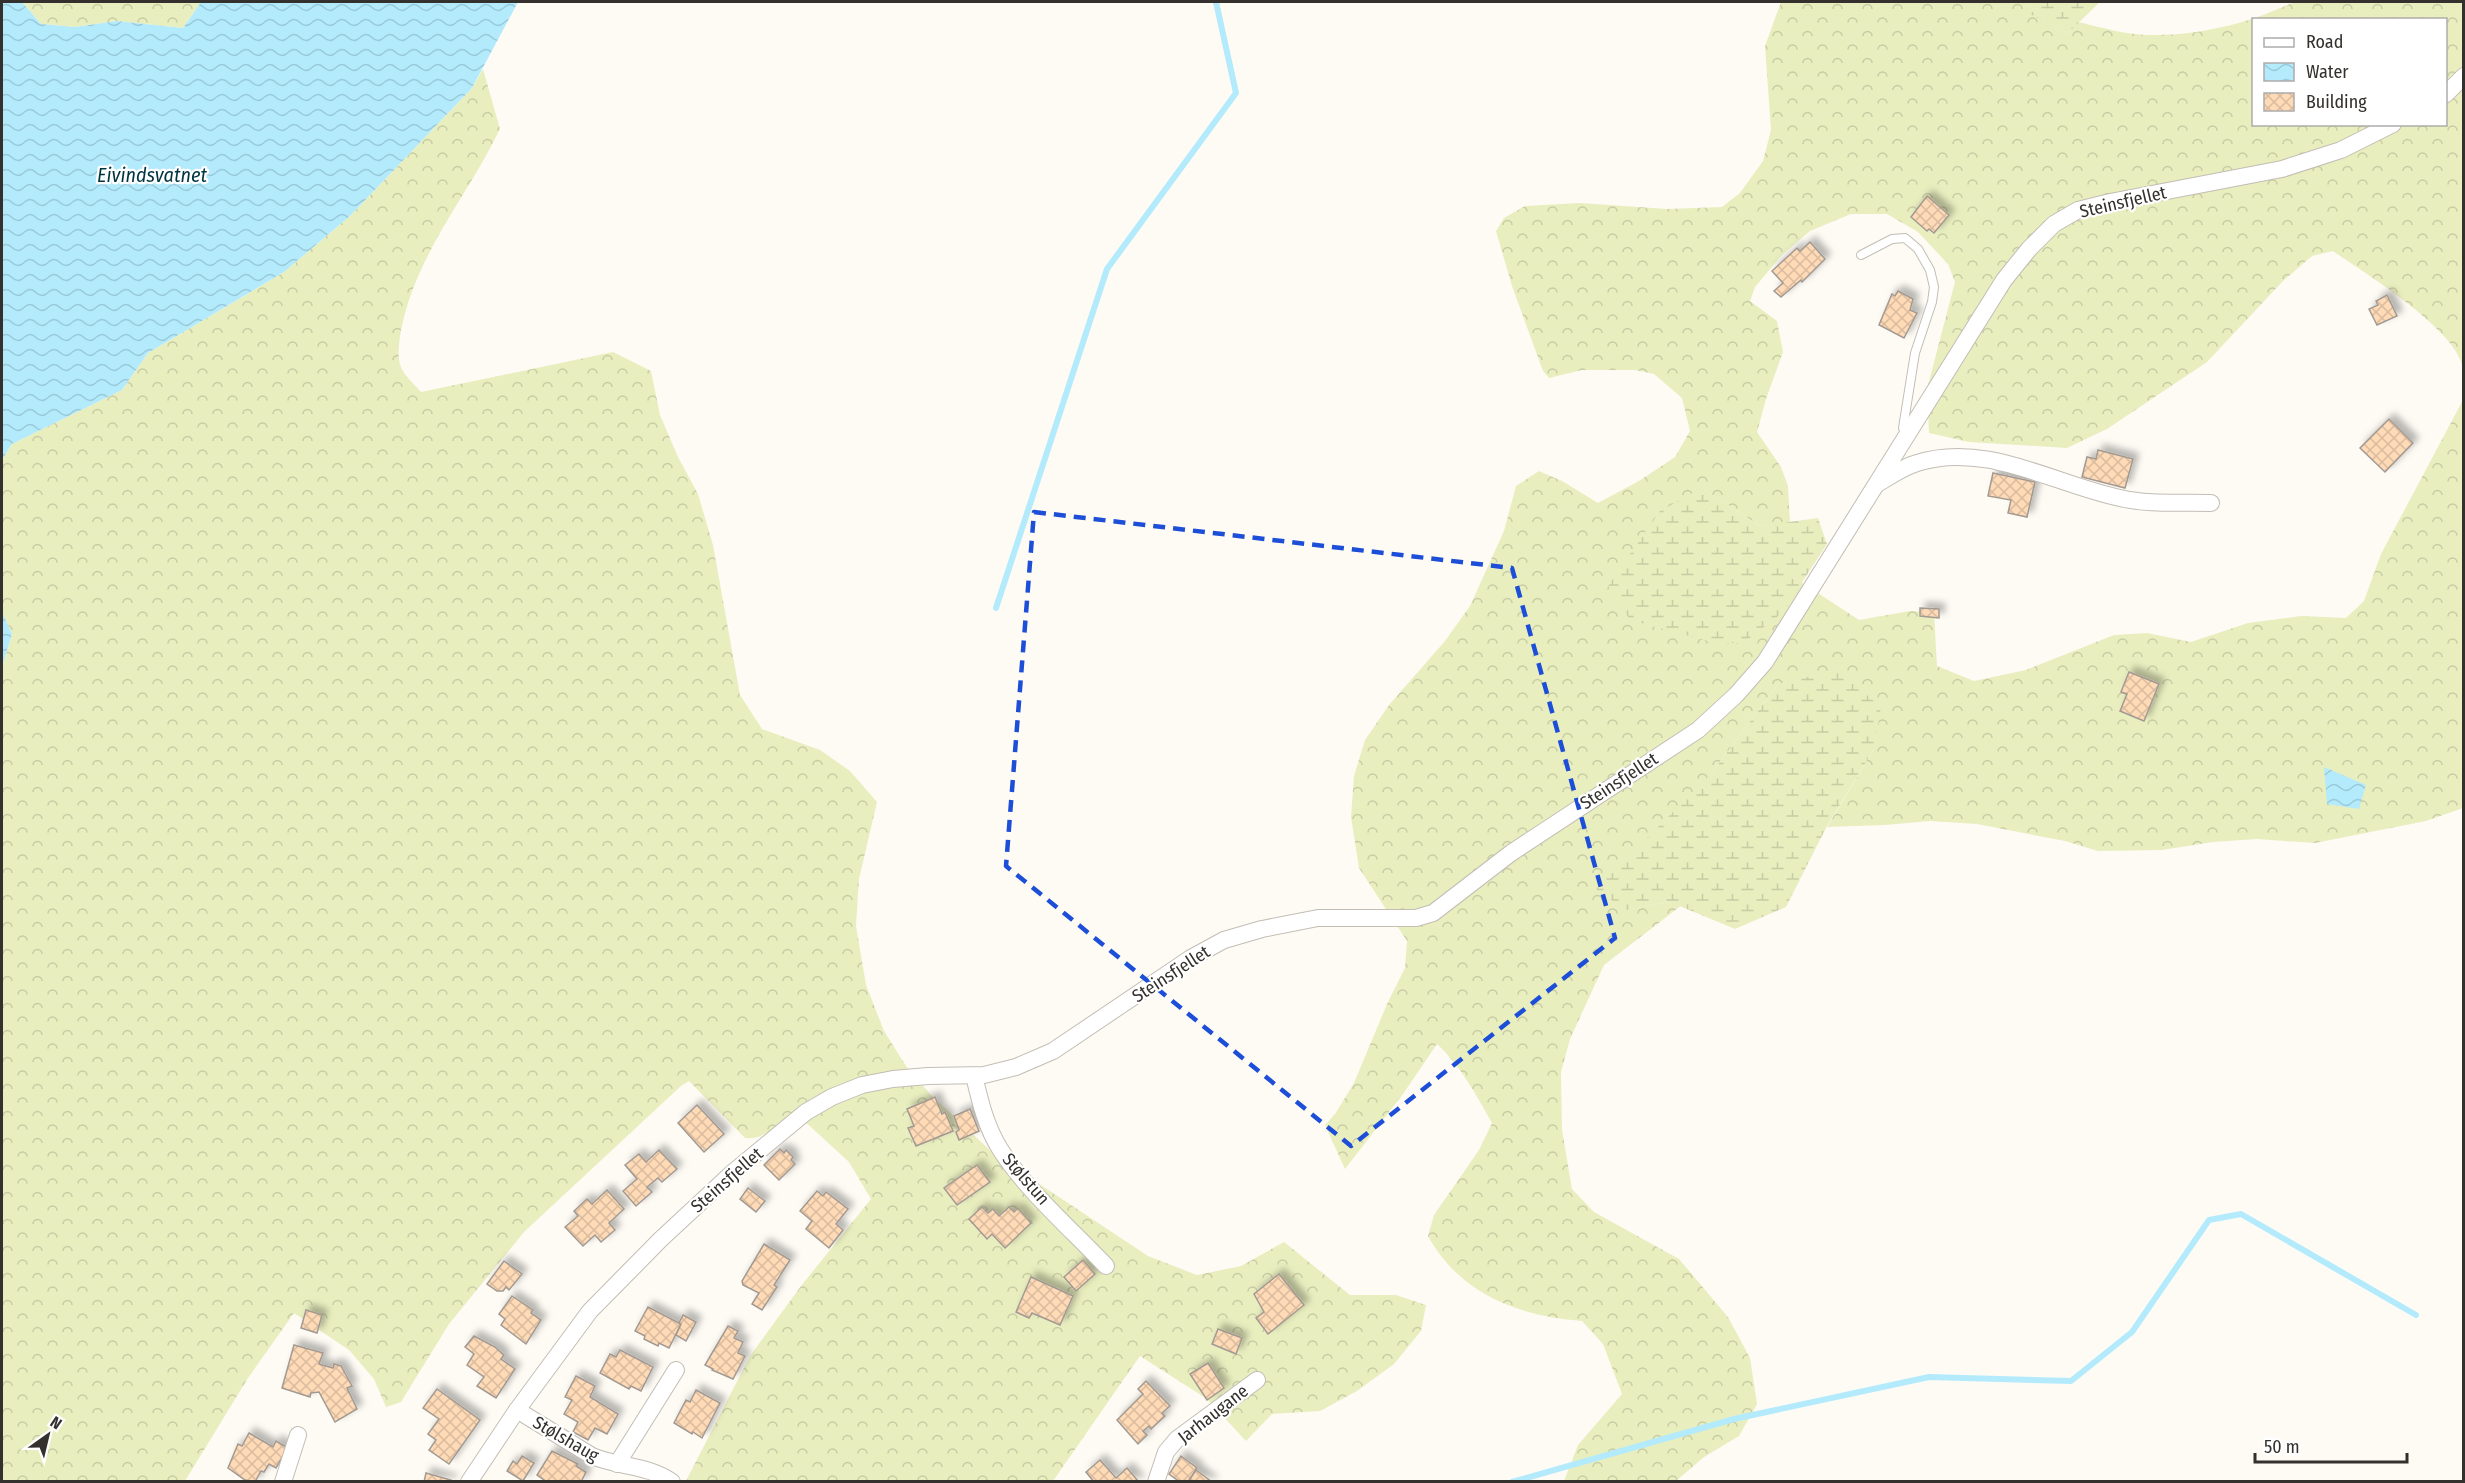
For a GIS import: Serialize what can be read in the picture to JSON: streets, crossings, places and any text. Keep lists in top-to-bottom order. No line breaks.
{"streets":{"street":["Steinsfjellet","Stølstun","Jarhaugane","Stølshaug"]},"crossings":[["Steinsfjellet","Stølstun"],["Steinsfjellet","Stølshaug"]],"water":["Eivindsvatnet"],"legend":["Road","Water","Building"],"scale_bar":"50 m","north":"top right"}
